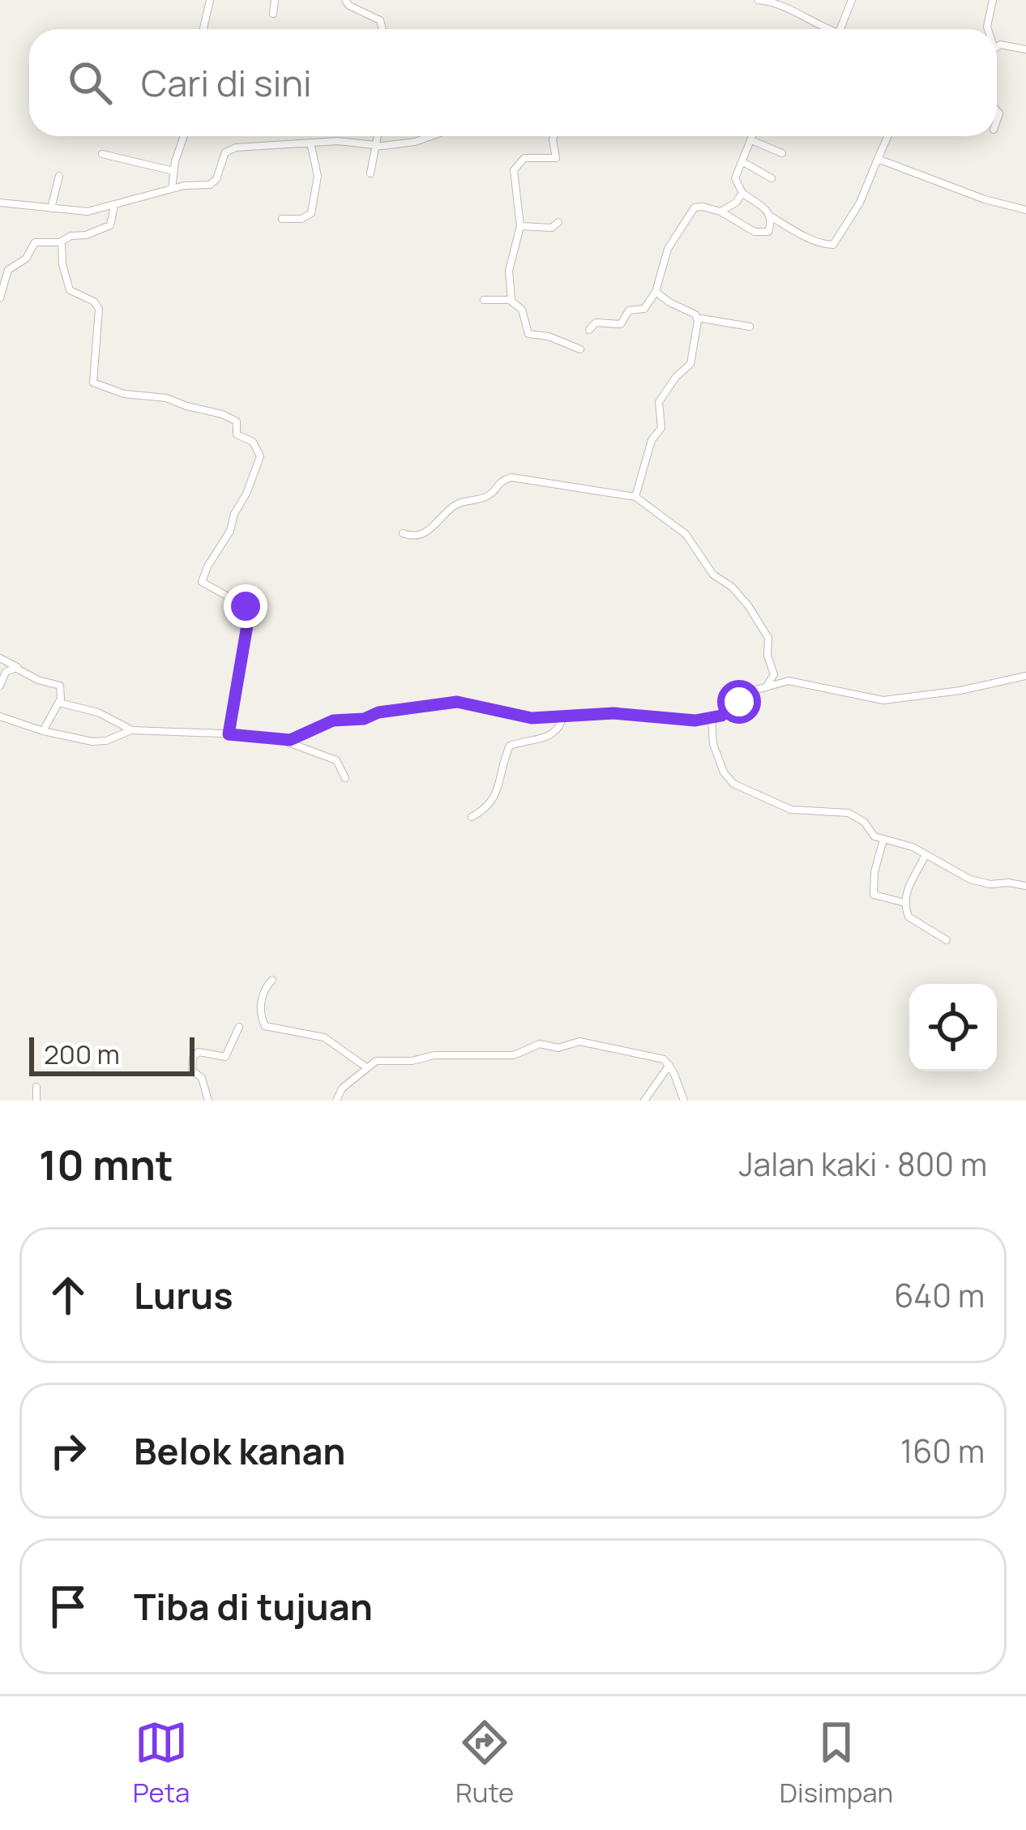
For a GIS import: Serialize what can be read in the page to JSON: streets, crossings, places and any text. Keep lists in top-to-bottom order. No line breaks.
{"scale_bar":"200 m","page":{"search":"Cari di sini","scale":"200 m","heading":["10 mnt","Jalan kaki · 800 m"],"list":[["Lurus","640 m"],["Belok kanan","160 m"],"Tiba di tujuan"],"nav":["Peta","Rute","Disimpan"]}}
